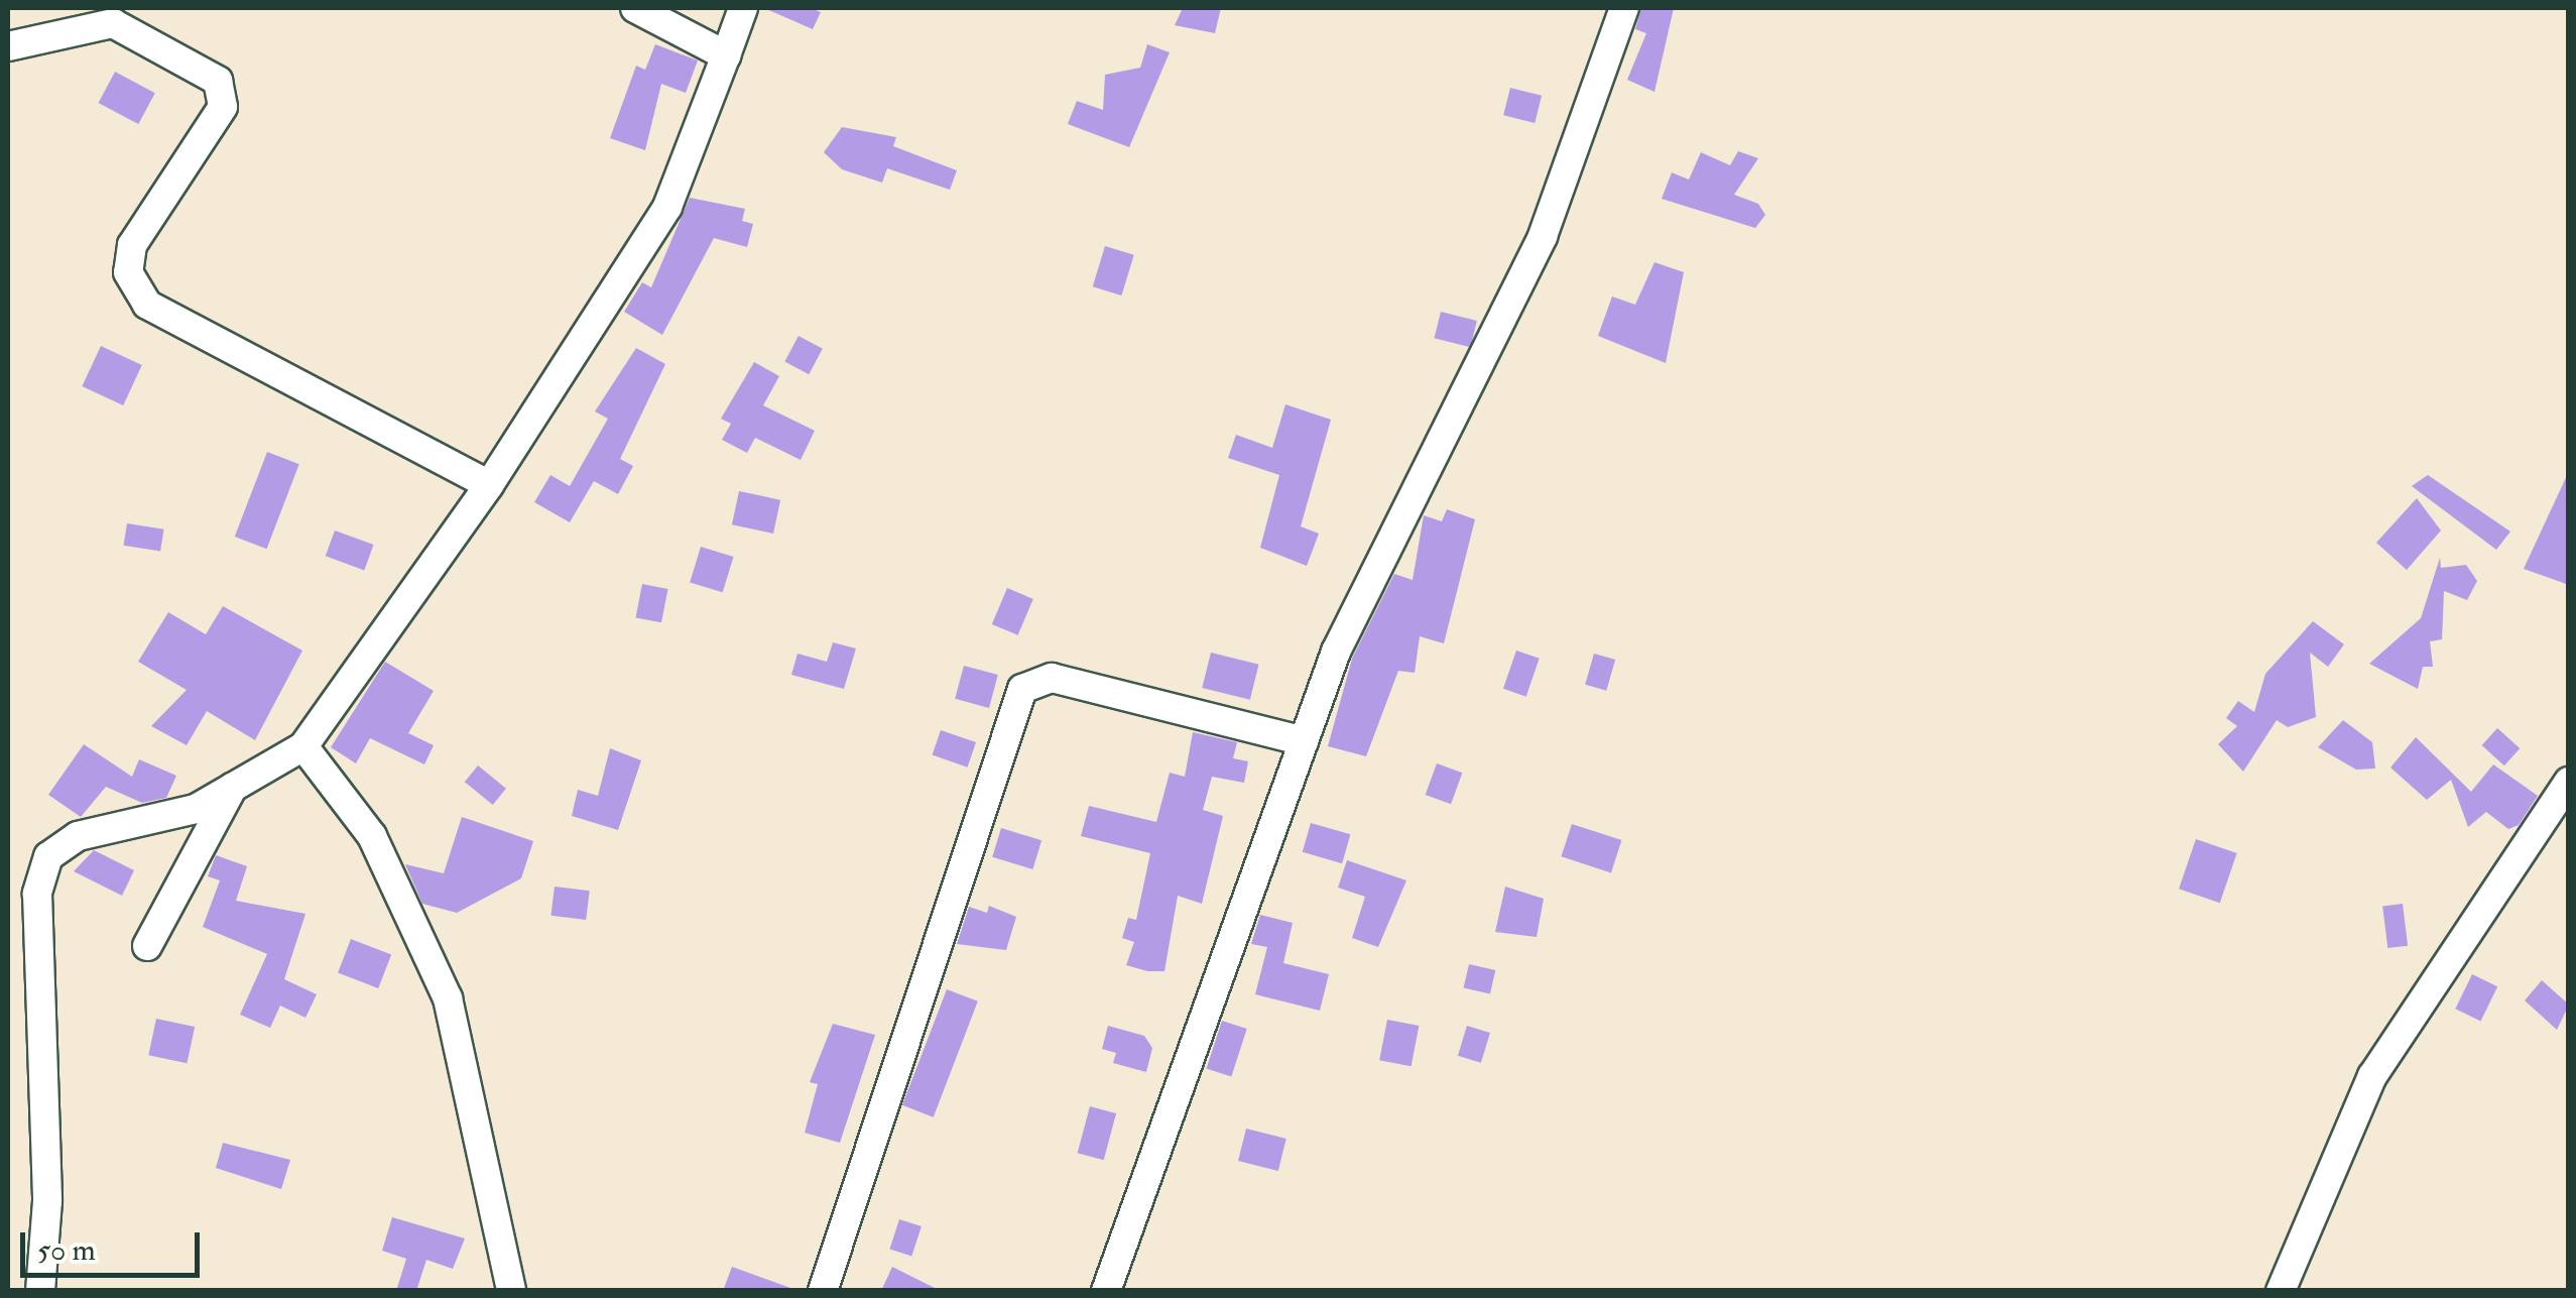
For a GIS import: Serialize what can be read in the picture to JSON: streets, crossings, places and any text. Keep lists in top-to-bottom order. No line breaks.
{"scale_bar":"50 m"}
